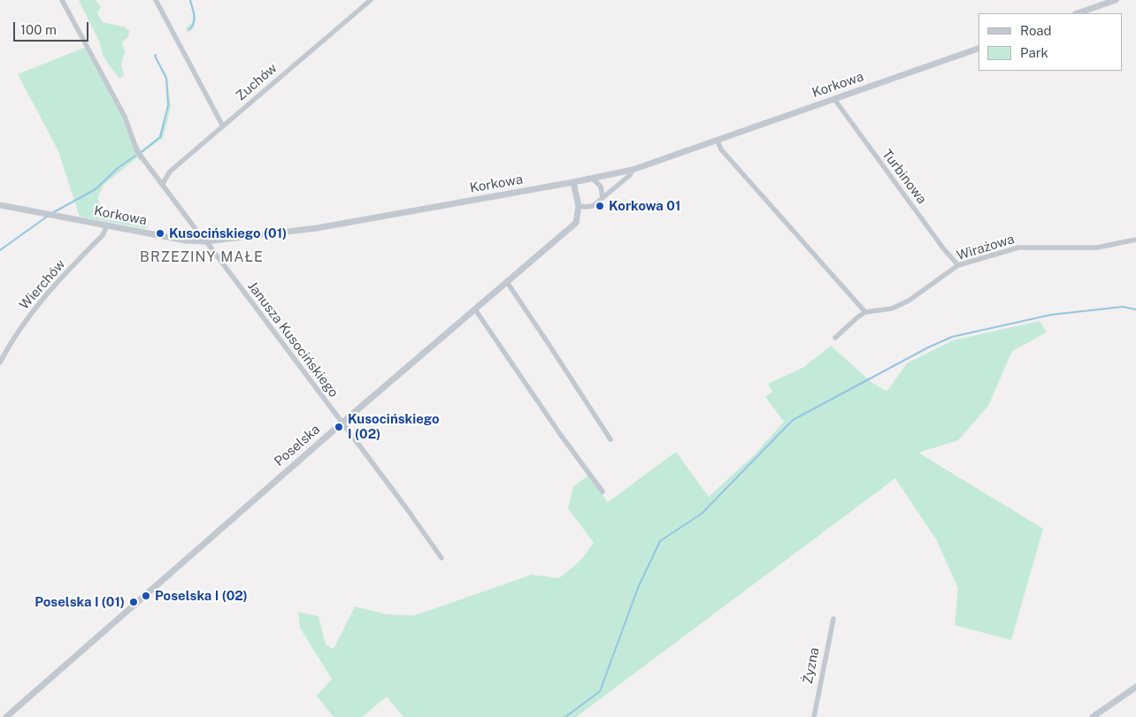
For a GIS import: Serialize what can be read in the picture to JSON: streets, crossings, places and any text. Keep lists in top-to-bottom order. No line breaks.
{"streets":{"street":["Zuchów","Korkowa","Turbinowa","Wirażowa","Wierchów","Janusza Kusocińskiego","Poselska","Żyzna"]},"crossings":[["Zuchów","Janusza Kusocińskiego"],["Korkowa","Turbinowa"],["Korkowa","Wierchów"],["Korkowa","Janusza Kusocińskiego"],["Korkowa","Poselska"],["Turbinowa","Wirażowa"],["Janusza Kusocińskiego","Poselska"]],"districts":["BRZEZINY MAŁE"],"places":["Korkowa 01","Kusocińskiego (01)","Kusocińskiego I (02)","Poselska I (02)","Poselska I (01)"],"legend":["Road","Park"],"scale_bar":"100 m"}
